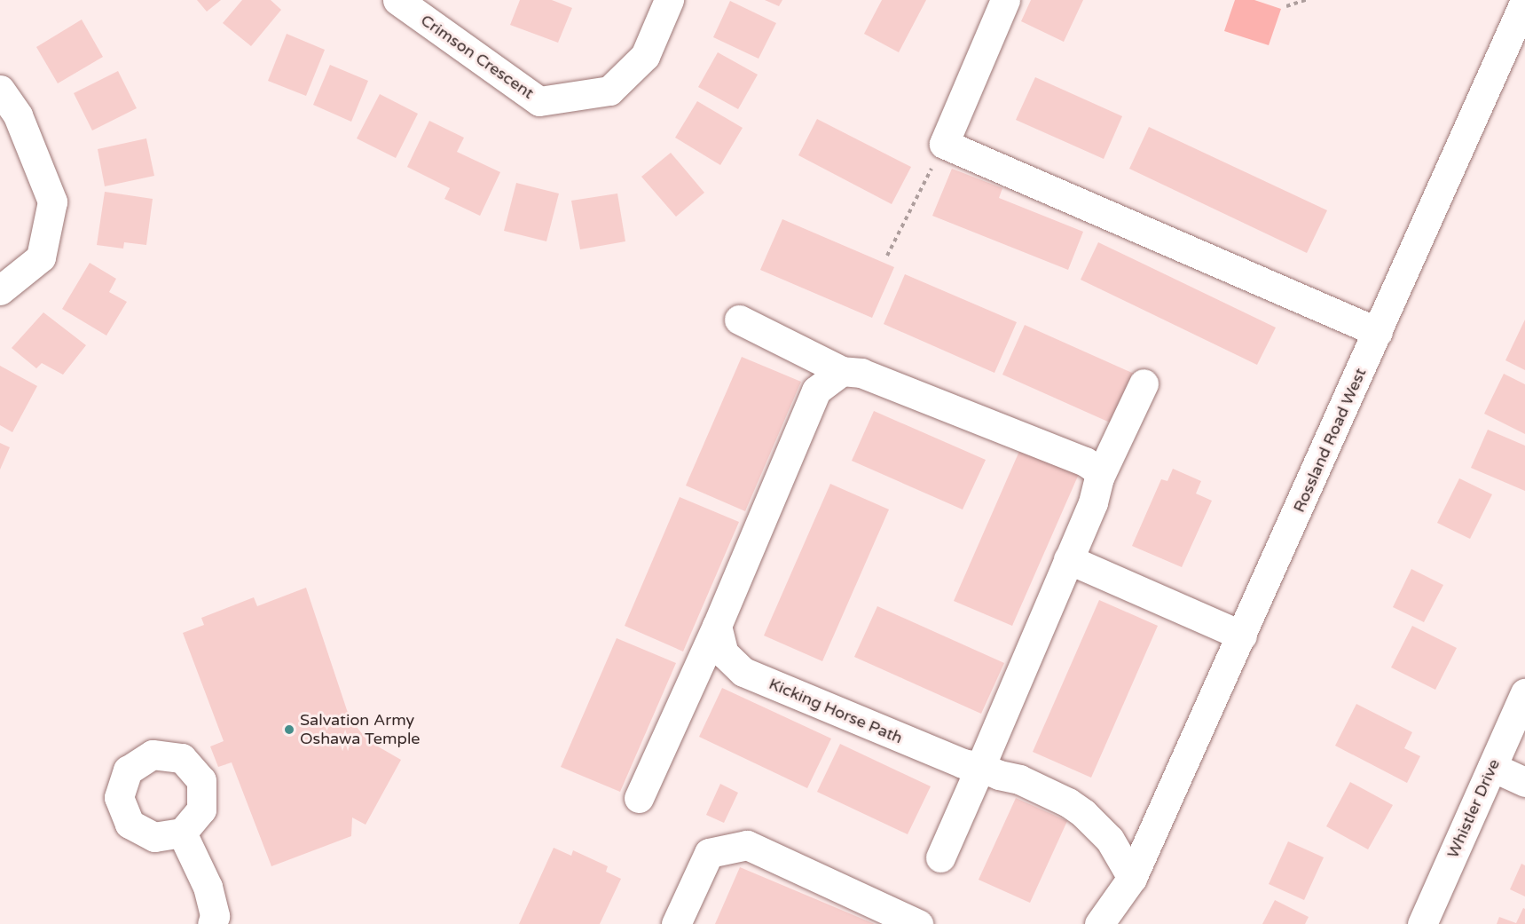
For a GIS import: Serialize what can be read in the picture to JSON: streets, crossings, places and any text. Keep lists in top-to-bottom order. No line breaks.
{"streets":{"street":["Crimson Crescent","Rossland Road West","Kicking Horse Path","Whistler Drive"]},"crossings":[["Rossland Road West","Kicking Horse Path"]],"places":["Salvation Army Oshawa Temple"]}
